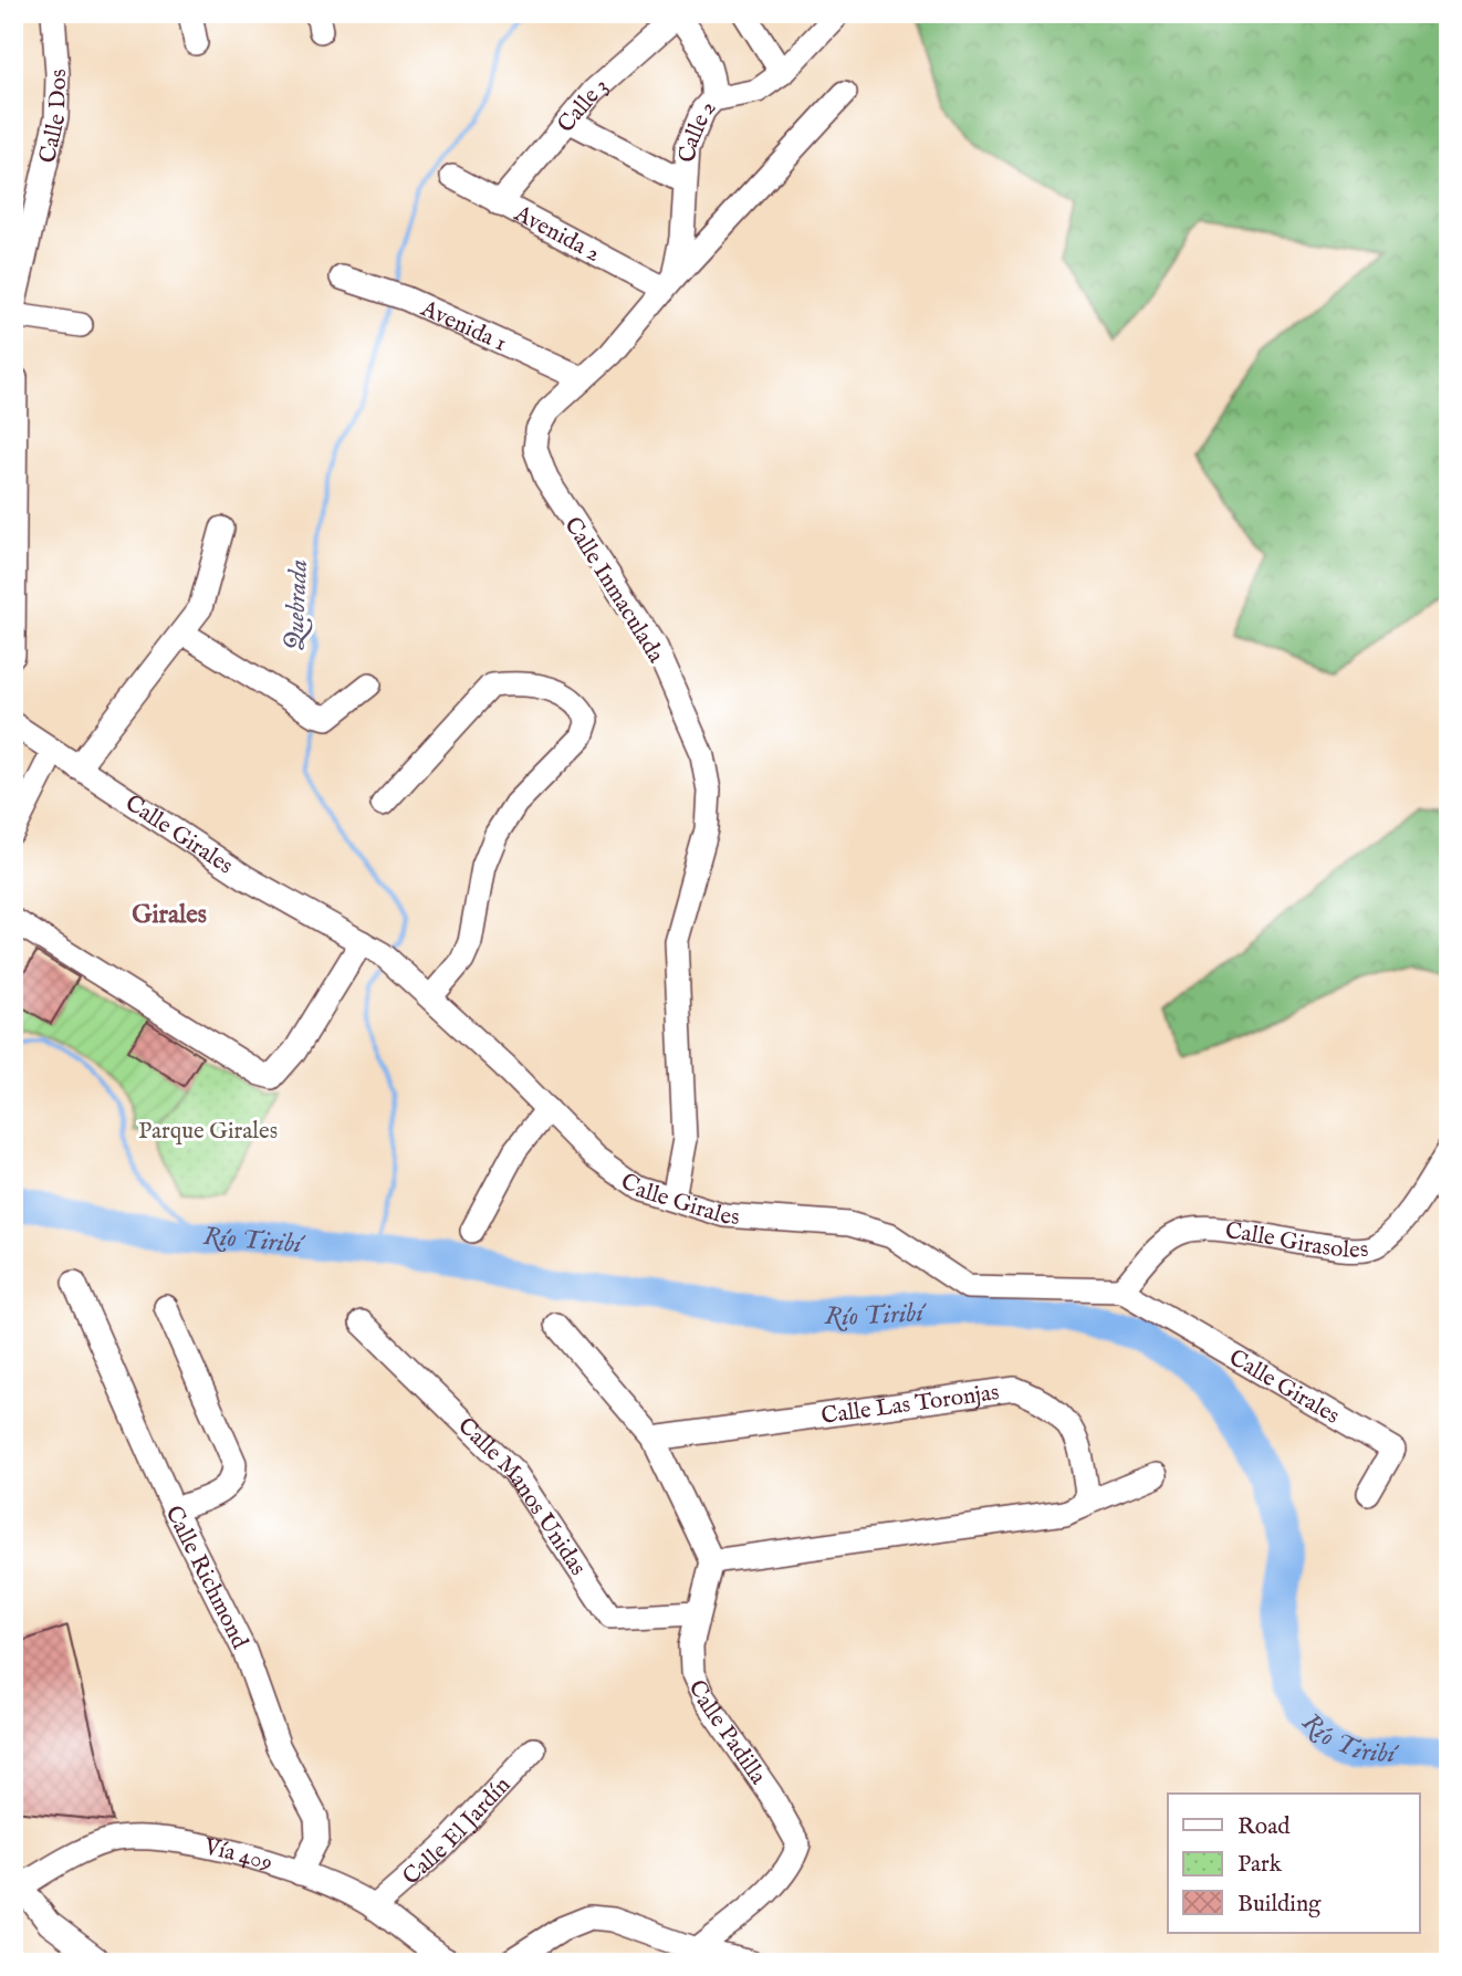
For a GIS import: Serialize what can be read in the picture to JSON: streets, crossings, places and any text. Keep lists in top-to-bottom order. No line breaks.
{"streets":{"street":["Calle 3","Calle Dos","Calle 2","Avenida 2","Avenida 1","Calle Inmaculada","Calle Girales","Calle Girasoles","Calle Las Toronjas","Calle Manos Unidas","Calle Richmond","Calle Padilla","Calle El Jardín","Vía 409"]},"crossings":[["Calle 3","Calle 2"],["Calle 3","Avenida 2"],["Calle 2","Avenida 2"],["Calle 2","Calle Inmaculada"],["Avenida 2","Calle Inmaculada"],["Avenida 1","Calle Inmaculada"],["Calle Inmaculada","Calle Girales"],["Calle Girales","Calle Girasoles"],["Calle Manos Unidas","Calle Padilla"],["Calle Richmond","Vía 409"],["Calle El Jardín","Vía 409"]],"districts":["Girales"],"water":["Quebrada","Río Tiribí"],"parks":["Parque Girales"],"legend":["Road","Park","Building"]}
